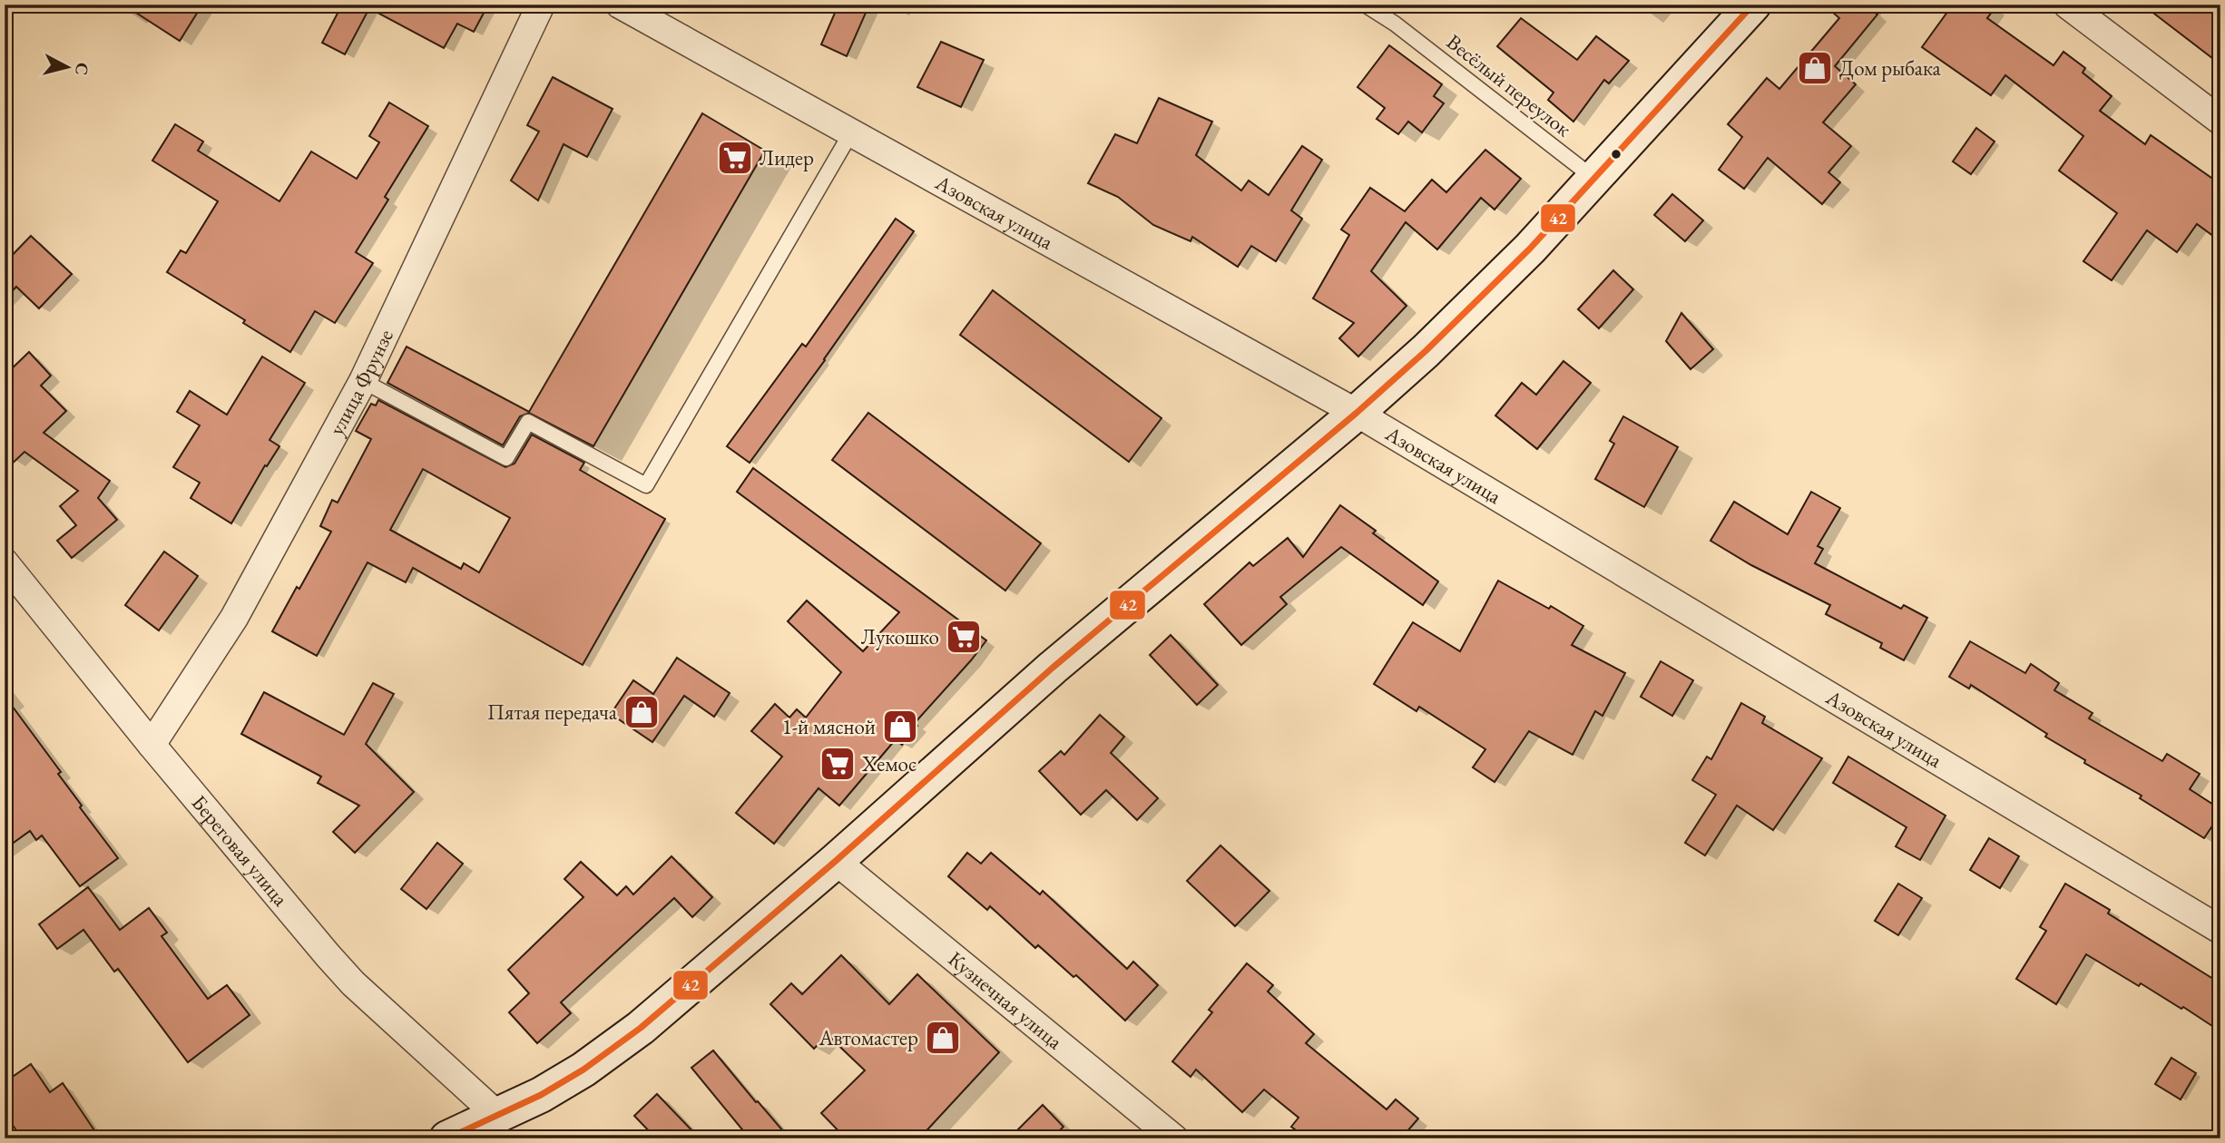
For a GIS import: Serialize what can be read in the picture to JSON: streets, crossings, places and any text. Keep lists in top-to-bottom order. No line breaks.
{"streets":{"street":["Азовская улица","улица Фрунзе","Береговая улица","Кузнечная улица"],"lane":["Весёлый переулок"]},"crossings":[["улица Фрунзе","Береговая улица"]],"places":{"shop":["Дом рыбака","Пятая передача","1-й мясной","Автомастер"],"supermarket":["Лидер","Лукошко","Хемос"]},"lines":["transit line 42"],"north":"right"}
